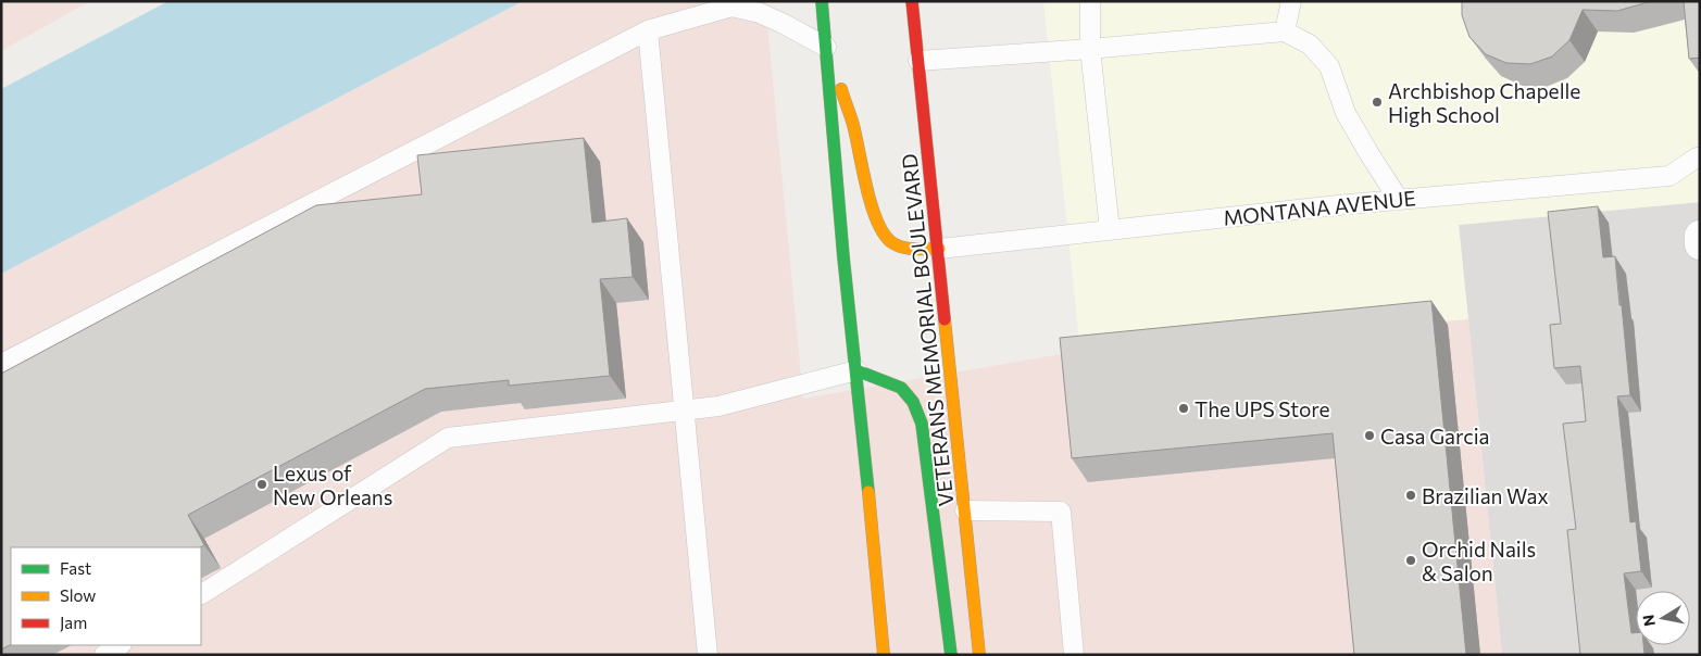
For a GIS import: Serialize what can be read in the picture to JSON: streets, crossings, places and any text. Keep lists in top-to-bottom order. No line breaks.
{"streets":{"main road":["VETERANS MEMORIAL BOULEVARD"],"lane":["MONTANA AVENUE"]},"crossings":[["MONTANA AVENUE","VETERANS MEMORIAL BOULEVARD"]],"places":["Archbishop Chapelle High School","The UPS Store","Casa Garcia","Lexus of New Orleans","Brazilian Wax","Orchid Nails & Salon"],"legend":["Fast","Slow","Jam"],"north":"left"}
